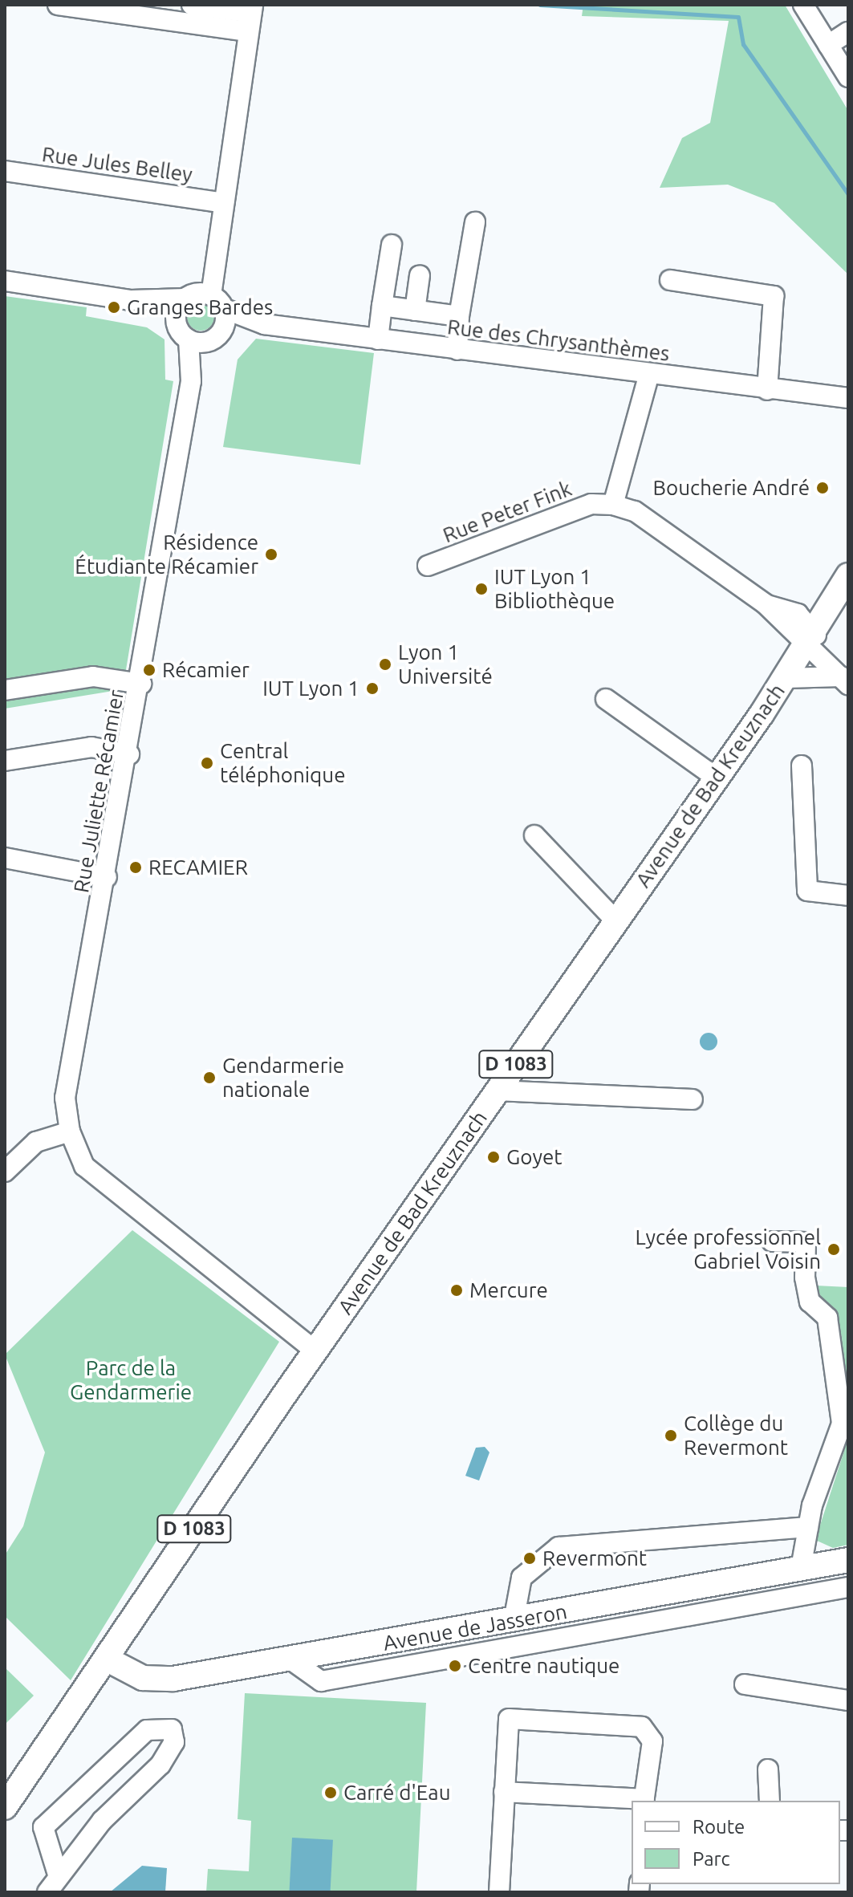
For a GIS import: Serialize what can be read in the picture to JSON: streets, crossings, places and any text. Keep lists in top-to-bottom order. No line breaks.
{"streets":{"main road":["Avenue de Bad Kreuznach","D 1083","Avenue de Jasseron"],"street":["Rue Jules Belley","Rue des Chrysanthèmes","Rue Peter Fink","Rue Juliette Récamier"]},"crossings":[["Rue Jules Belley","Rue Juliette Récamier"],["Rue des Chrysanthèmes","Rue Juliette Récamier"],["Rue Peter Fink","Avenue de Bad Kreuznach"],["Avenue de Bad Kreuznach","Rue Juliette Récamier"],["Avenue de Bad Kreuznach","Avenue de Jasseron"]],"parks":["Parc de la Gendarmerie"],"places":["Granges Bardes","Boucherie André","Résidence Étudiante Récamier","IUT Lyon 1 Bibliothèque","Lyon 1 Université","Récamier","IUT Lyon 1","Central téléphonique","RECAMIER","Gendarmerie nationale","Goyet","Lycée professionnel Gabriel Voisin","Mercure","Collège du Revermont","Revermont","Centre nautique","Carré d'Eau"],"legend":["Route","Parc"]}
